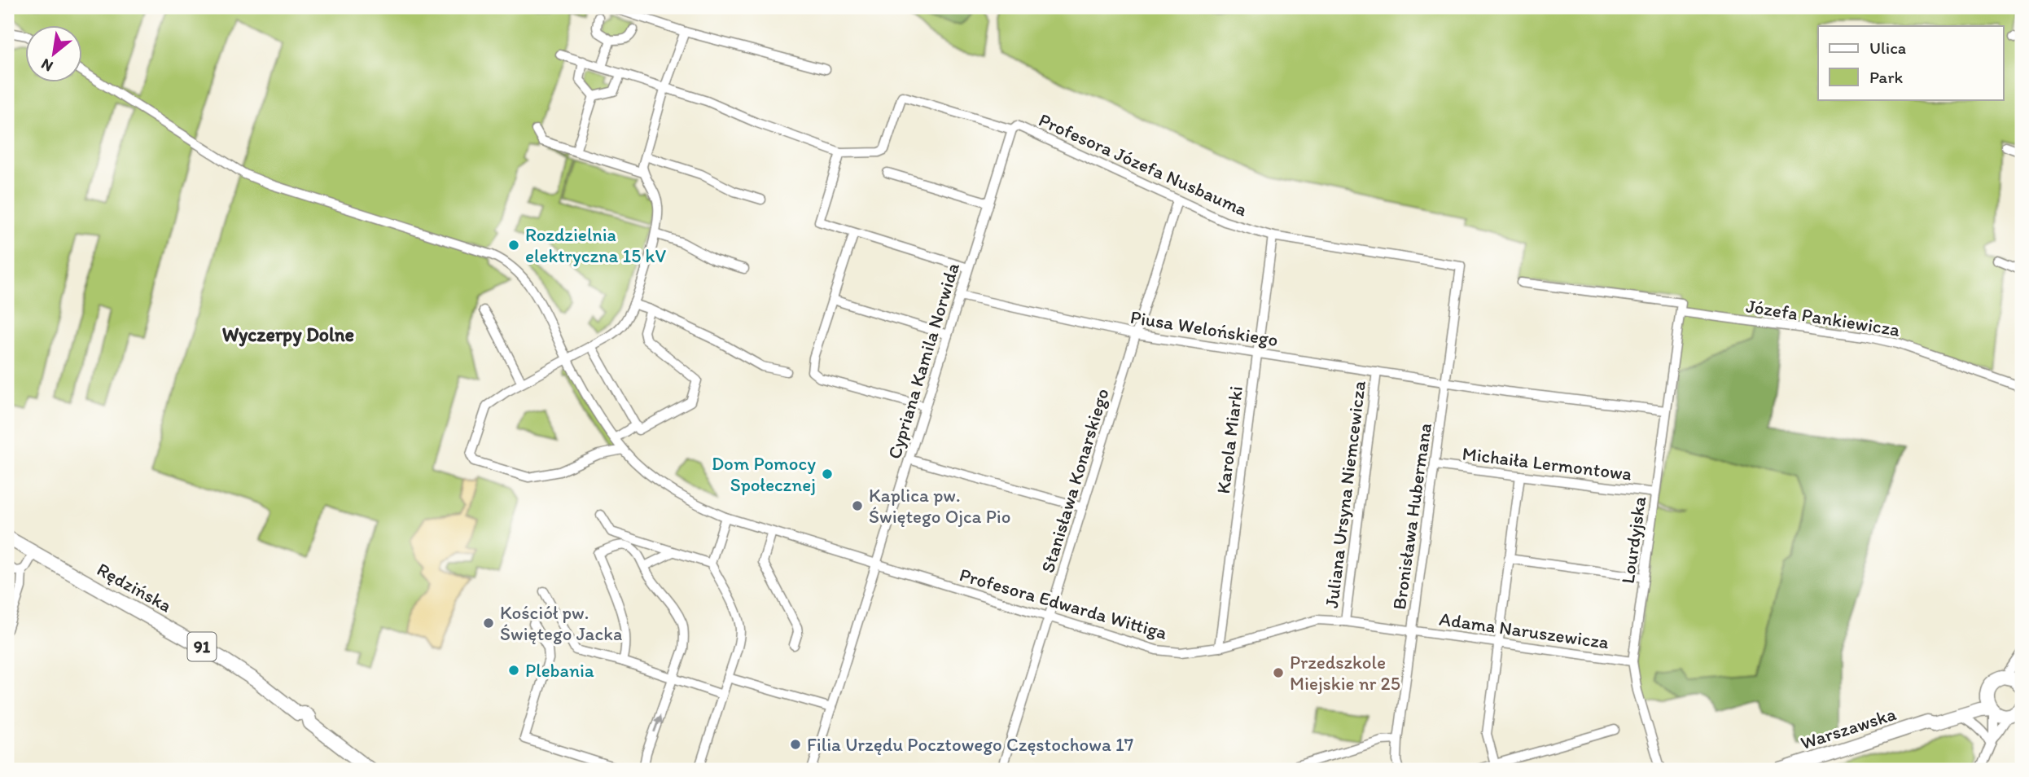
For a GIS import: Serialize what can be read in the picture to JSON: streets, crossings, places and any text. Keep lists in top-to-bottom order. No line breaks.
{"streets":{"main road":["Rędzińska","91","Warszawska"],"street":["Profesora Józefa Nusbauma","Józefa Pankiewicza","Piusa Welońskiego","Cypriana Kamila Norwida","Karola Miarki","Michaiła Lermontowa","Stanisława Konarskiego","Juliana Ursyna Niemcewicza","Bronisława Hubermana","Lourdyjska","Profesora Edwarda Wittiga","Adama Naruszewicza"]},"crossings":[["Profesora Józefa Nusbauma","Cypriana Kamila Norwida"],["Profesora Józefa Nusbauma","Karola Miarki"],["Profesora Józefa Nusbauma","Stanisława Konarskiego"],["Profesora Józefa Nusbauma","Bronisława Hubermana"],["Józefa Pankiewicza","Lourdyjska"],["Piusa Welońskiego","Cypriana Kamila Norwida"],["Piusa Welońskiego","Karola Miarki"],["Piusa Welońskiego","Stanisława Konarskiego"],["Piusa Welońskiego","Juliana Ursyna Niemcewicza"],["Piusa Welońskiego","Bronisława Hubermana"],["Piusa Welońskiego","Lourdyjska"],["Cypriana Kamila Norwida","Profesora Edwarda Wittiga"],["Karola Miarki","Profesora Edwarda Wittiga"],["Michaiła Lermontowa","Bronisława Hubermana"],["Michaiła Lermontowa","Lourdyjska"],["Stanisława Konarskiego","Profesora Edwarda Wittiga"],["Juliana Ursyna Niemcewicza","Profesora Edwarda Wittiga"],["Bronisława Hubermana","Profesora Edwarda Wittiga"],["Bronisława Hubermana","Adama Naruszewicza"],["Lourdyjska","Adama Naruszewicza"],["Profesora Edwarda Wittiga","Adama Naruszewicza"]],"districts":["Wyczerpy Dolne"],"places":["Rozdzielnia elektryczna 15 kV","Dom Pomocy Społecznej","Kaplica pw. Świętego Ojca Pio","Kościół pw. Świętego Jacka","Plebania","Przedszkole Miejskie nr 25","Filia Urzędu Pocztowego Częstochowa 17"],"legend":["Ulica","Park"],"north":"bottom left"}
